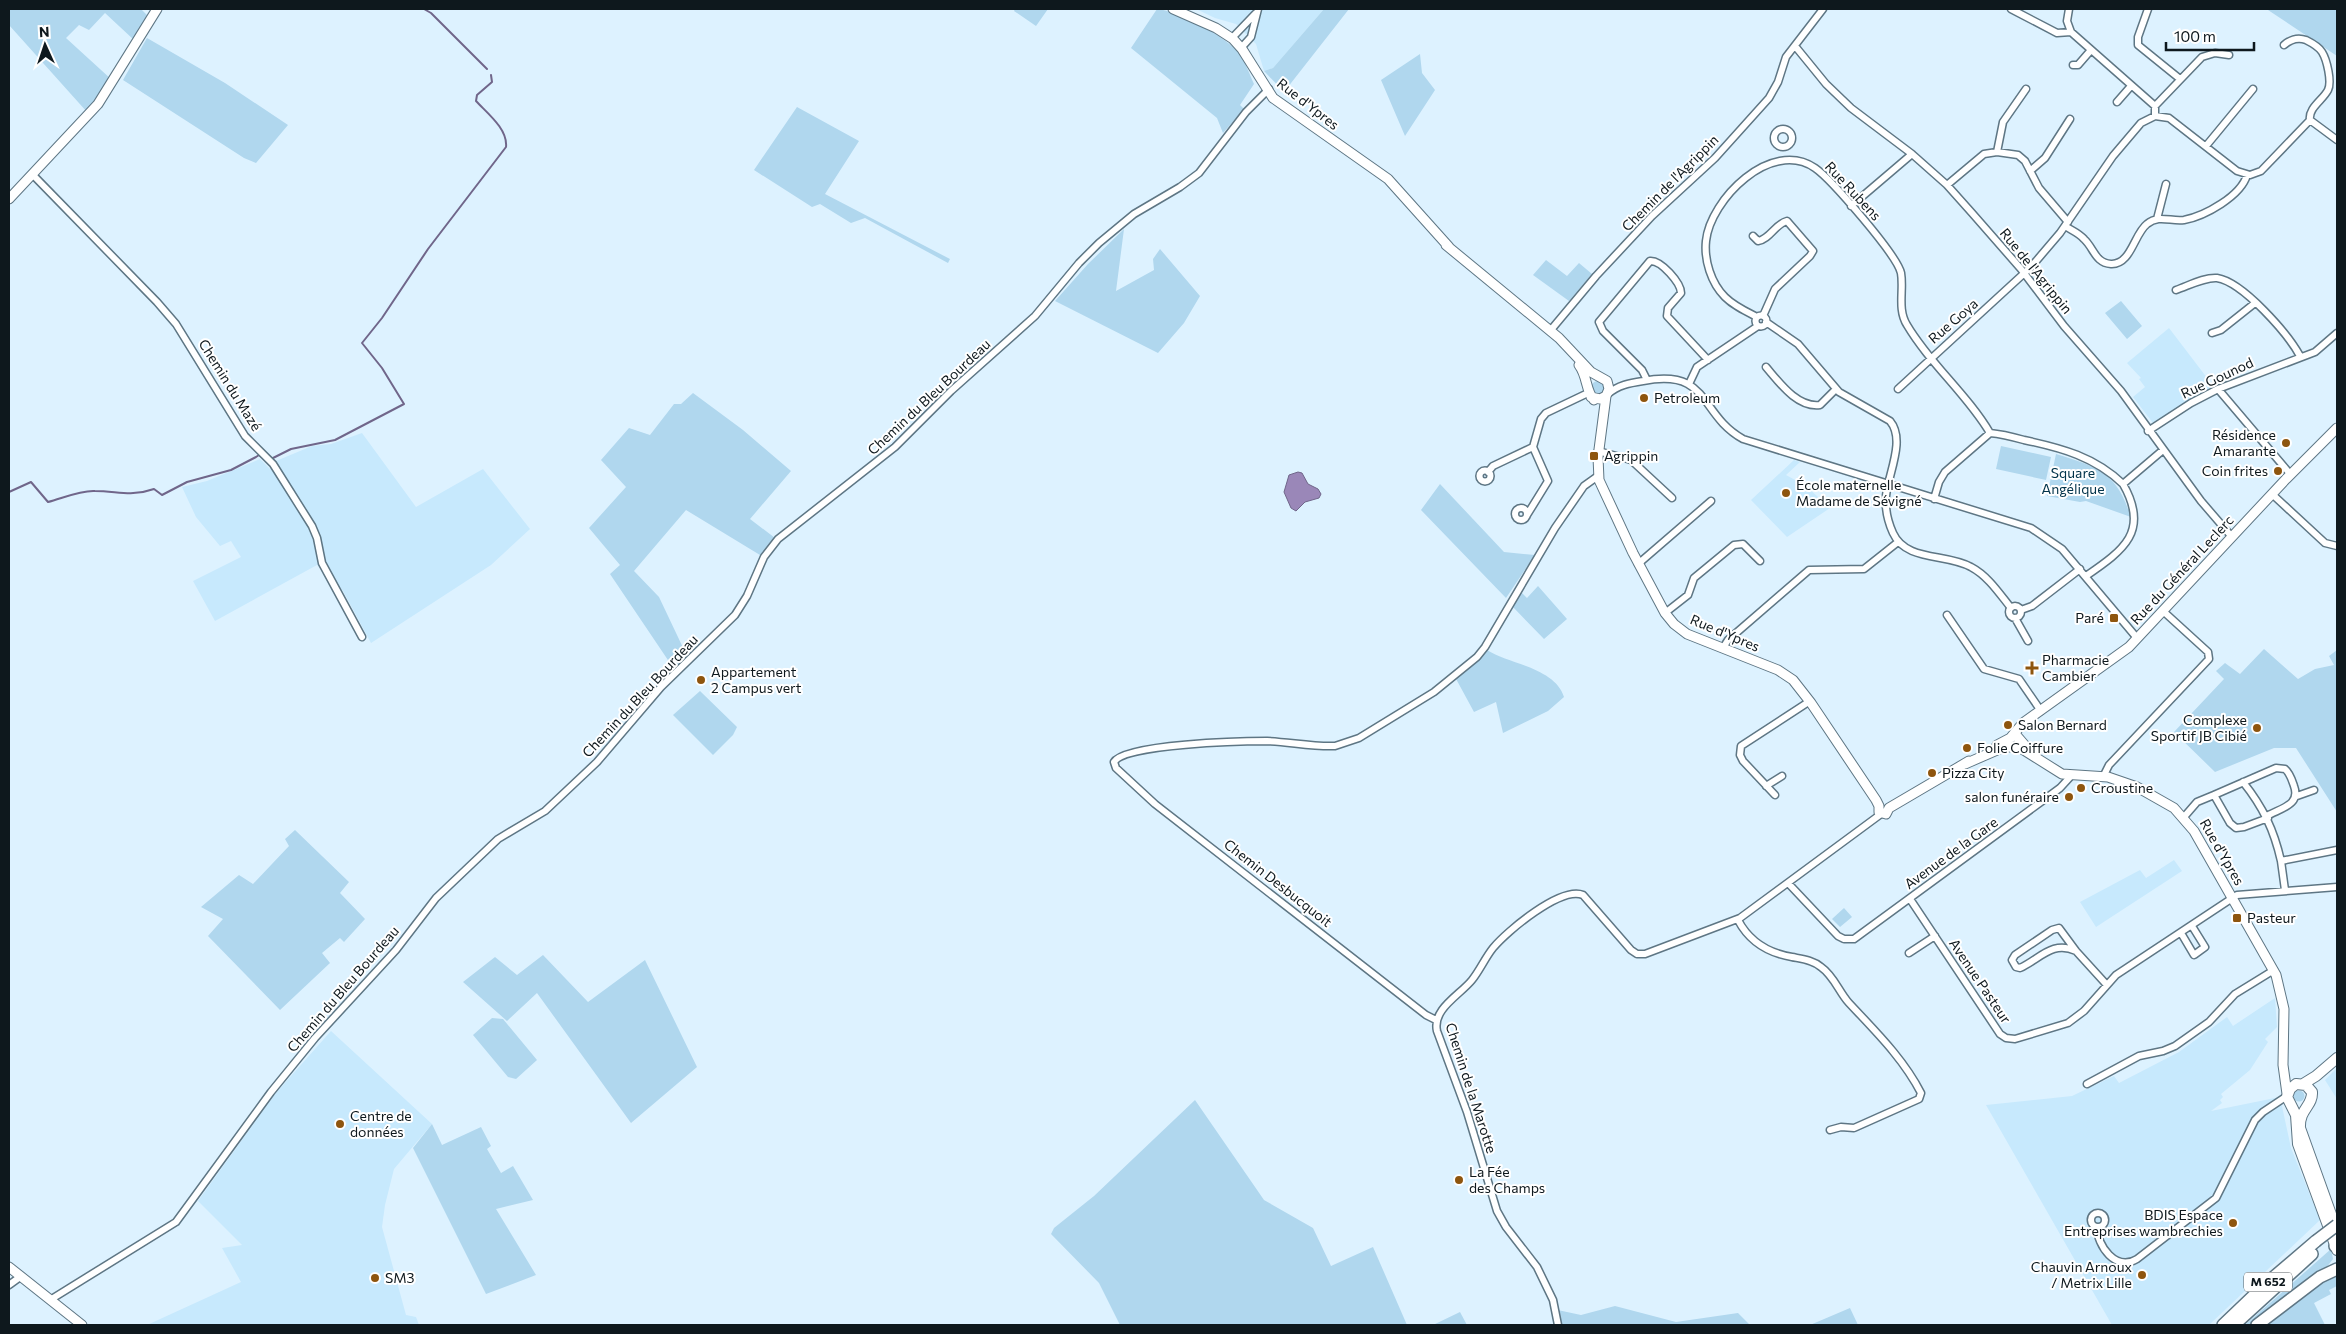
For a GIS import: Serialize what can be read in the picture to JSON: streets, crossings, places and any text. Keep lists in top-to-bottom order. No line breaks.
{"streets":{"highway":["M 652"],"main road":["Rue d'Ypres","Rue du Général Leclerc"],"street":["Chemin de l'Agrippin","Rue Rubens","Rue de l'Agrippin","Rue Goya","Rue Gounod","Chemin du Mazé","Chemin du Bleu Bourdeau","Avenue de la Gare","Chemin Desbucquoit","Avenue Pasteur","Chemin de la Marotte"]},"crossings":[["Rue d'Ypres","Chemin de l'Agrippin"],["Rue d'Ypres","Chemin du Bleu Bourdeau"],["Rue d'Ypres","Rue du Général Leclerc"],["Rue d'Ypres","Avenue de la Gare"],["Rue d'Ypres","Chemin Desbucquoit"],["Rue d'Ypres","Avenue Pasteur"],["Rue d'Ypres","Chemin de la Marotte"],["Rue d'Ypres","M 652"],["Chemin de l'Agrippin","Rue de l'Agrippin"],["Rue Rubens","Rue Goya"],["Rue de l'Agrippin","Rue Goya"],["Rue de l'Agrippin","Rue Gounod"],["Rue de l'Agrippin","Rue du Général Leclerc"],["Avenue de la Gare","Avenue Pasteur"],["Avenue de la Gare","Chemin de la Marotte"],["Chemin Desbucquoit","Chemin de la Marotte"]],"parks":["Square Angélique"],"places":{"other":["Petroleum","Résidence Amarante","Coin frites","École maternelle Madame de Sévigné","Appartement 2 Campus vert","Salon Bernard","Complexe Sportif JB Cibié","Folie Coiffure","Pizza City","Croustine","salon funéraire","Centre de données","La Fée des Champs","BDIS Espace Entreprises wambrechies","Chauvin Arnoux / Metrix Lille","SM3"],"transit":["Agrippin","Paré","Pasteur"],"health":["Pharmacie Cambier"]},"scale_bar":"100 m","north":"top"}
